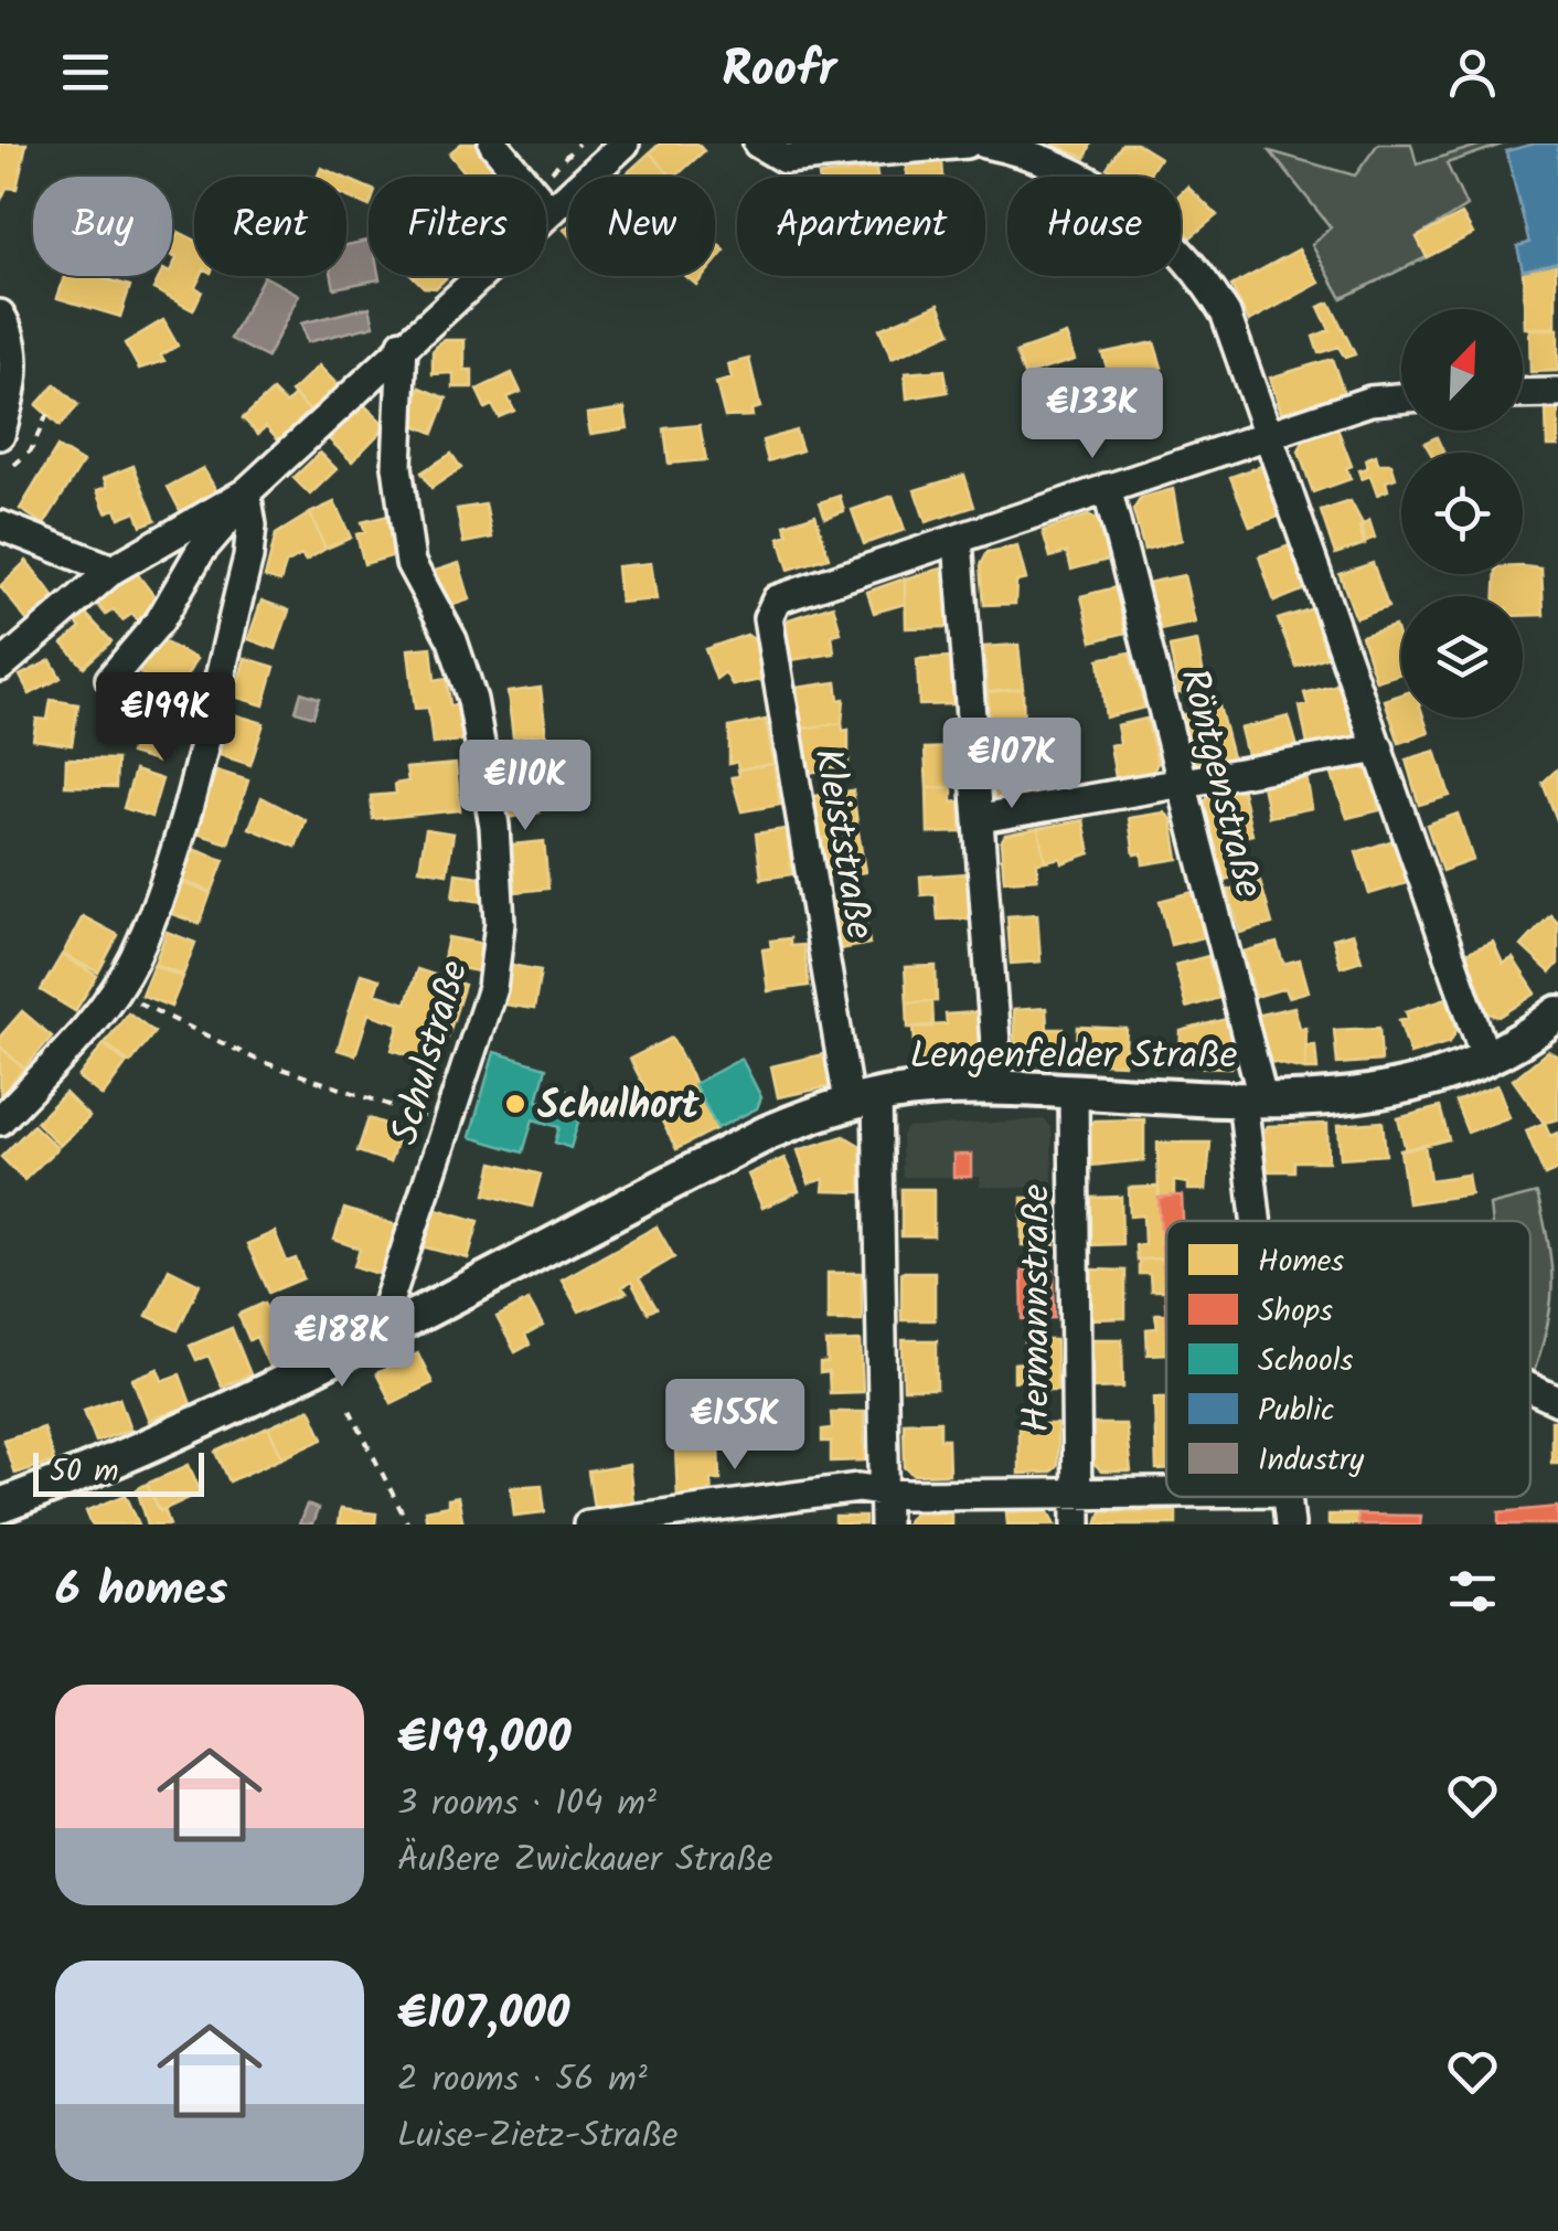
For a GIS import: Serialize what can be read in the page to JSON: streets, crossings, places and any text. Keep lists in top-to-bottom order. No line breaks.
{"streets":{"main road":["Lengenfelder Straße"],"street":["Röntgenstraße","Kleiststraße","Schulstraße","Hermannstraße"]},"crossings":[["Röntgenstraße","Lengenfelder Straße"],["Kleiststraße","Lengenfelder Straße"],["Schulstraße","Lengenfelder Straße"],["Lengenfelder Straße","Hermannstraße"]],"places":["Schulhort"],"legend":["Homes","Shops","Schools","Public","Industry"],"scale_bar":"50 m","north":"top right","page":{"header":"Roofr","chip":["Buy","Rent","Filters","New","Apartment","House"],"price":["€133K","€199K","€107K","€110K","€188K","€155K"],"scale":"50 m","heading":"6 homes","list":[{"name":"€199,000","note":"3 rooms · 104 m² · Äußere Zwickauer Straße"},{"name":"€107,000","note":"2 rooms · 56 m² · Luise-Zietz-Straße"}]}}
